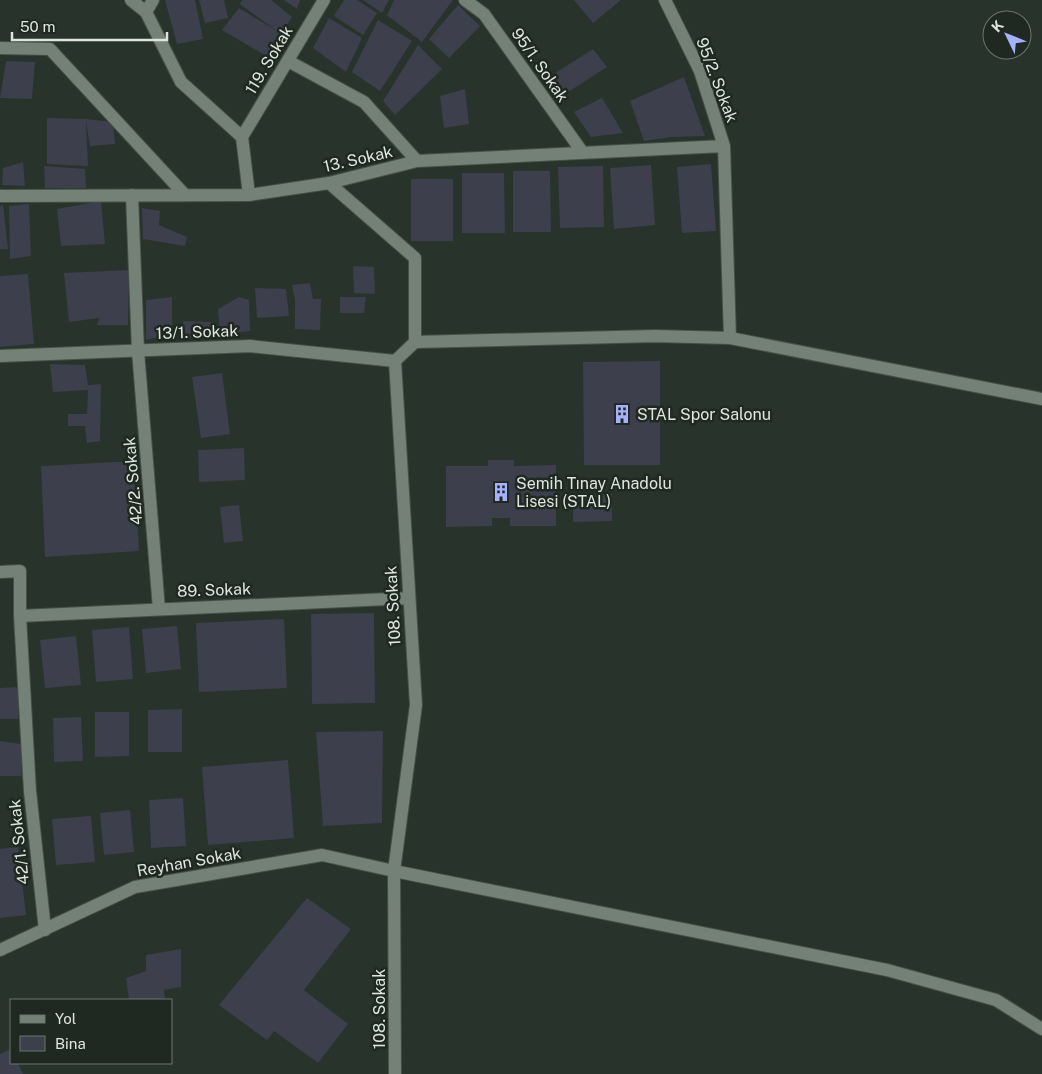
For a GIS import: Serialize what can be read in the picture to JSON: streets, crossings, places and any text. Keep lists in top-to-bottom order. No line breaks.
{"streets":{"street":["119. Sokak","95/1. Sokak","95/2. Sokak","13. Sokak","13/1. Sokak","42/2. Sokak","89. Sokak","108. Sokak","42/1. Sokak","Reyhan Sokak"]},"crossings":[["95/1. Sokak","13. Sokak"],["95/2. Sokak","13. Sokak"],["13. Sokak","42/2. Sokak"],["13/1. Sokak","42/2. Sokak"],["13/1. Sokak","108. Sokak"],["42/2. Sokak","89. Sokak"],["89. Sokak","108. Sokak"],["89. Sokak","42/1. Sokak"],["108. Sokak","Reyhan Sokak"],["42/1. Sokak","Reyhan Sokak"]],"places":{"building":["STAL Spor Salonu","Semih Tınay Anadolu Lisesi (STAL)"]},"legend":["Yol","Bina"],"scale_bar":"50 m","north":"top left"}
